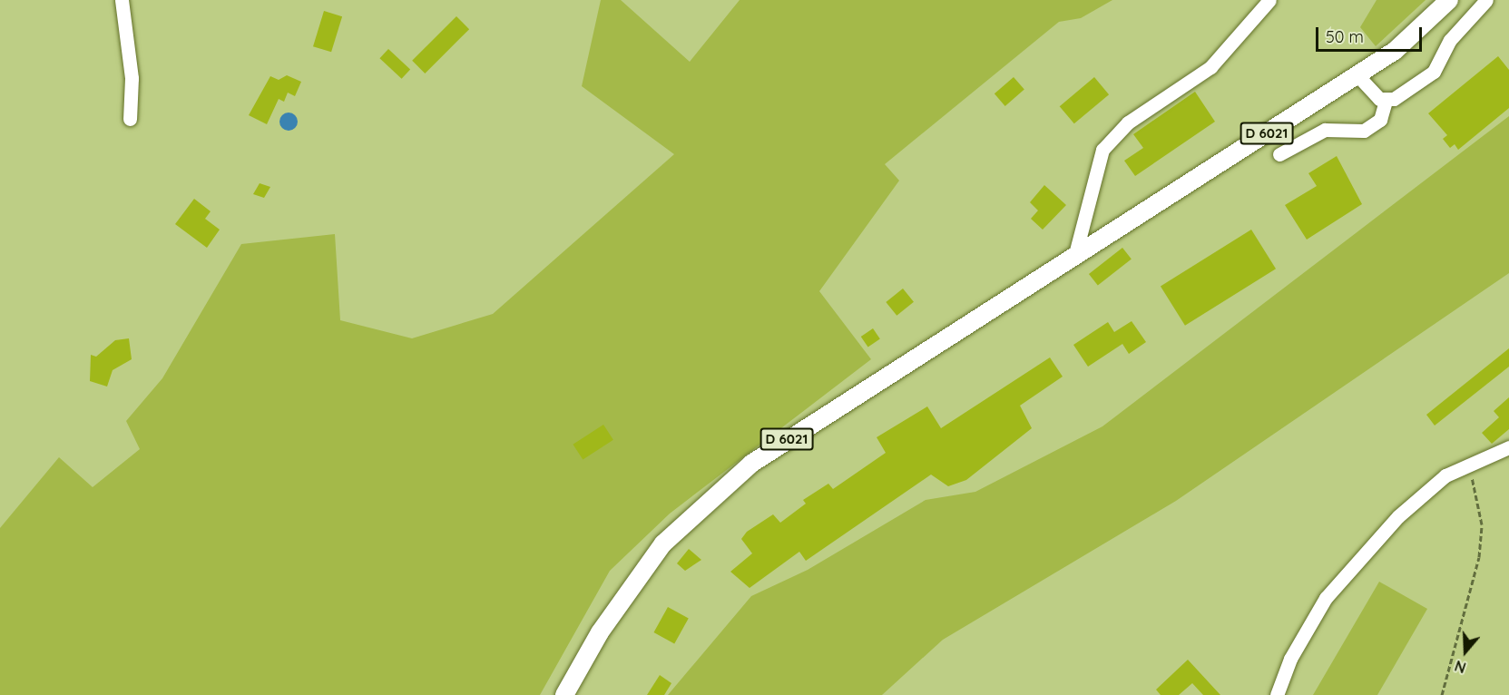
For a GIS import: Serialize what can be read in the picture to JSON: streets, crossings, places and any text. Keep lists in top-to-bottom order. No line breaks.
{"streets":{"main road":["D 6021"]},"scale_bar":"50 m","north":"bottom"}
